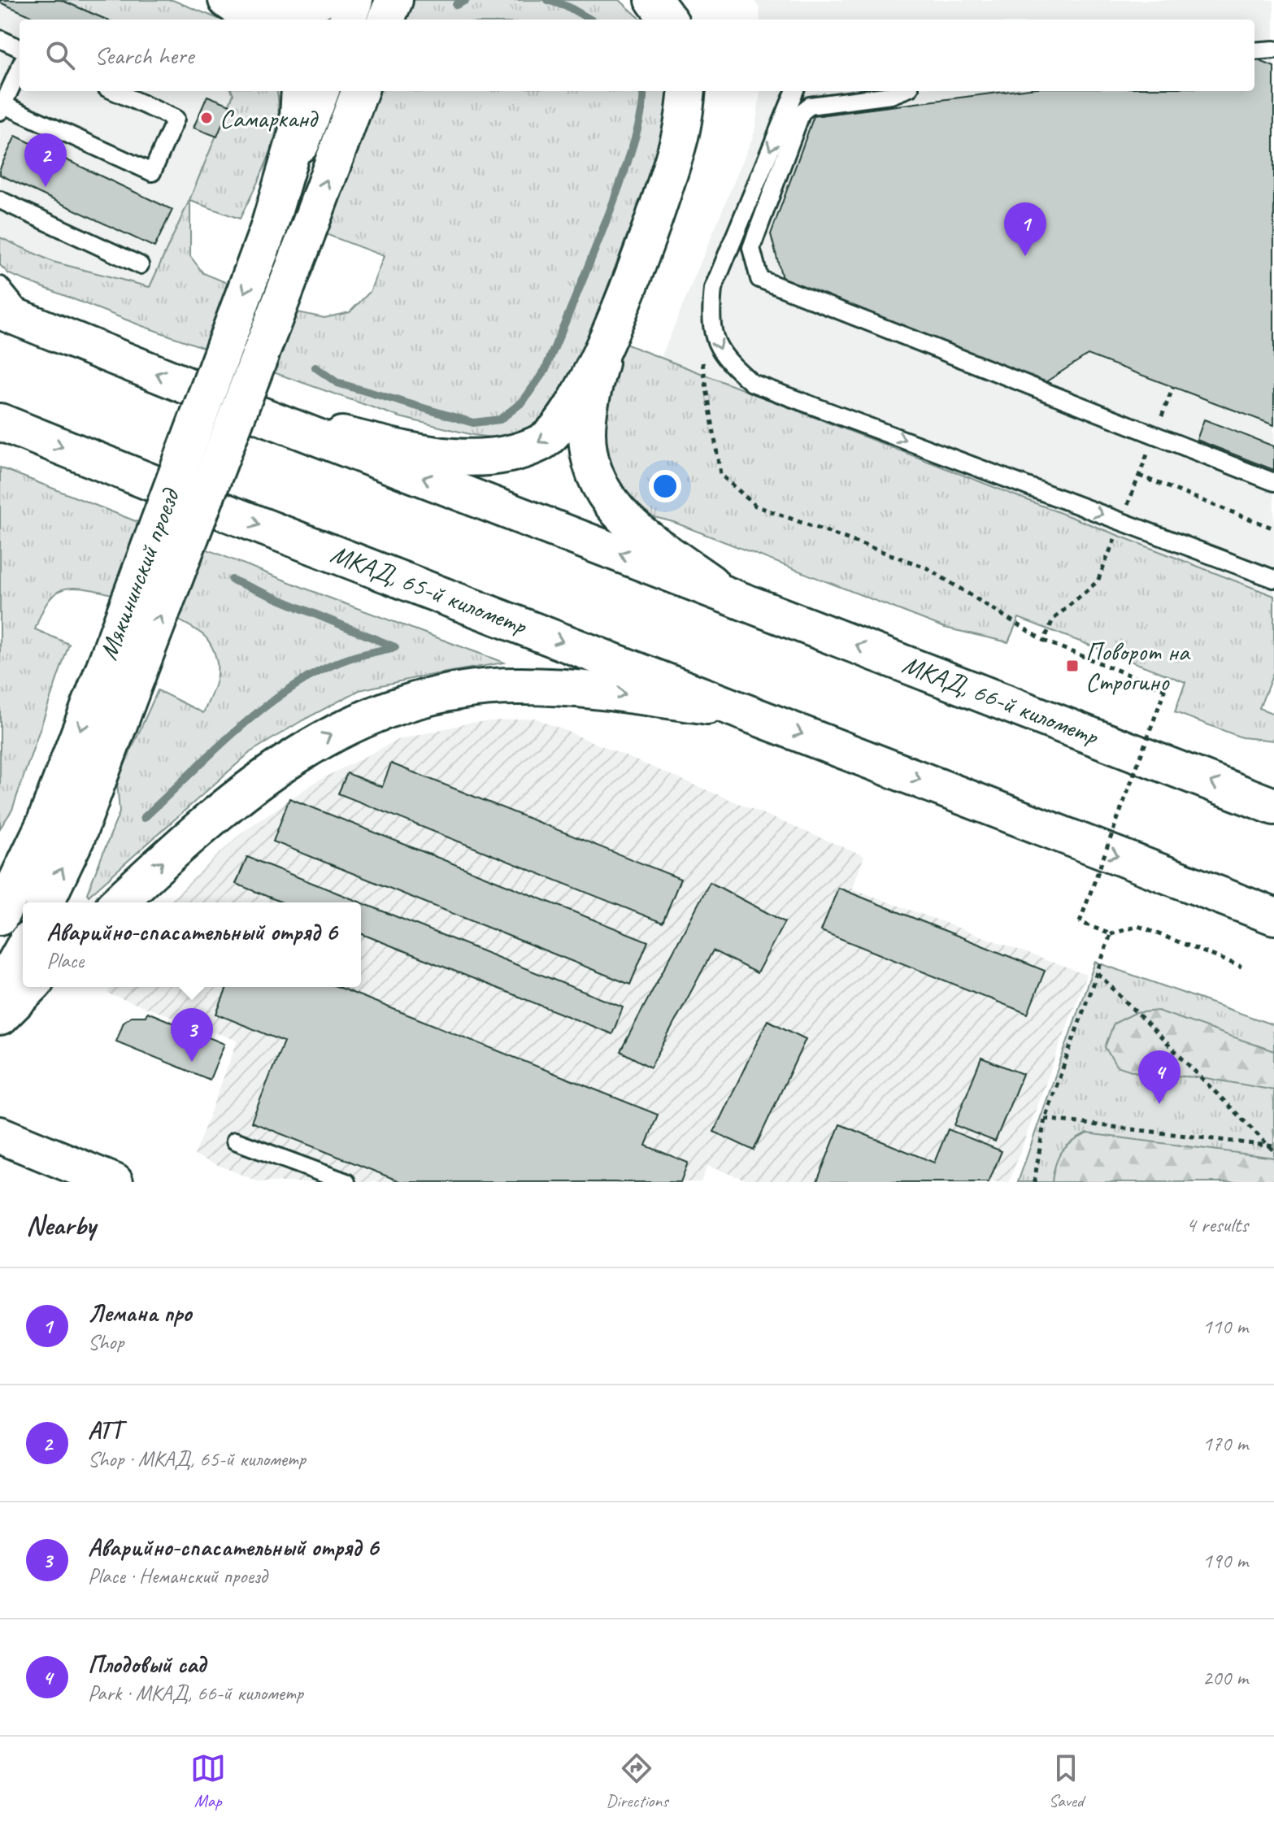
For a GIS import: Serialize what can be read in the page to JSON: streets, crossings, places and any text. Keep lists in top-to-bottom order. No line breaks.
{"streets":{"main road":["Мякининский проезд","МКАД, 65-й километр","МКАД, 66-й километр"]},"one_way":["МКАД, 66-й километр"],"places":{"other":["Самарканд"],"transit":["Поворот на Строгино"]},"page":{"search":"Search here","pins":["2","1","3","4"],"popup":["Аварийно-спасательный отряд 6","Place"],"heading":["Nearby","4 results"],"list":[{"mark":"1","name":"Лемана про","note":"Shop","value":"110 m"},{"mark":"2","name":"АТТ","note":"Shop · МКАД, 65-й километр","value":"170 m"},{"mark":"3","name":"Аварийно-спасательный отряд 6","note":"Place · Неманский проезд","value":"190 m"},{"mark":"4","name":"Плодовый сад","note":"Park · МКАД, 66-й километр","value":"200 m"}],"nav":["Map","Directions","Saved"]}}
